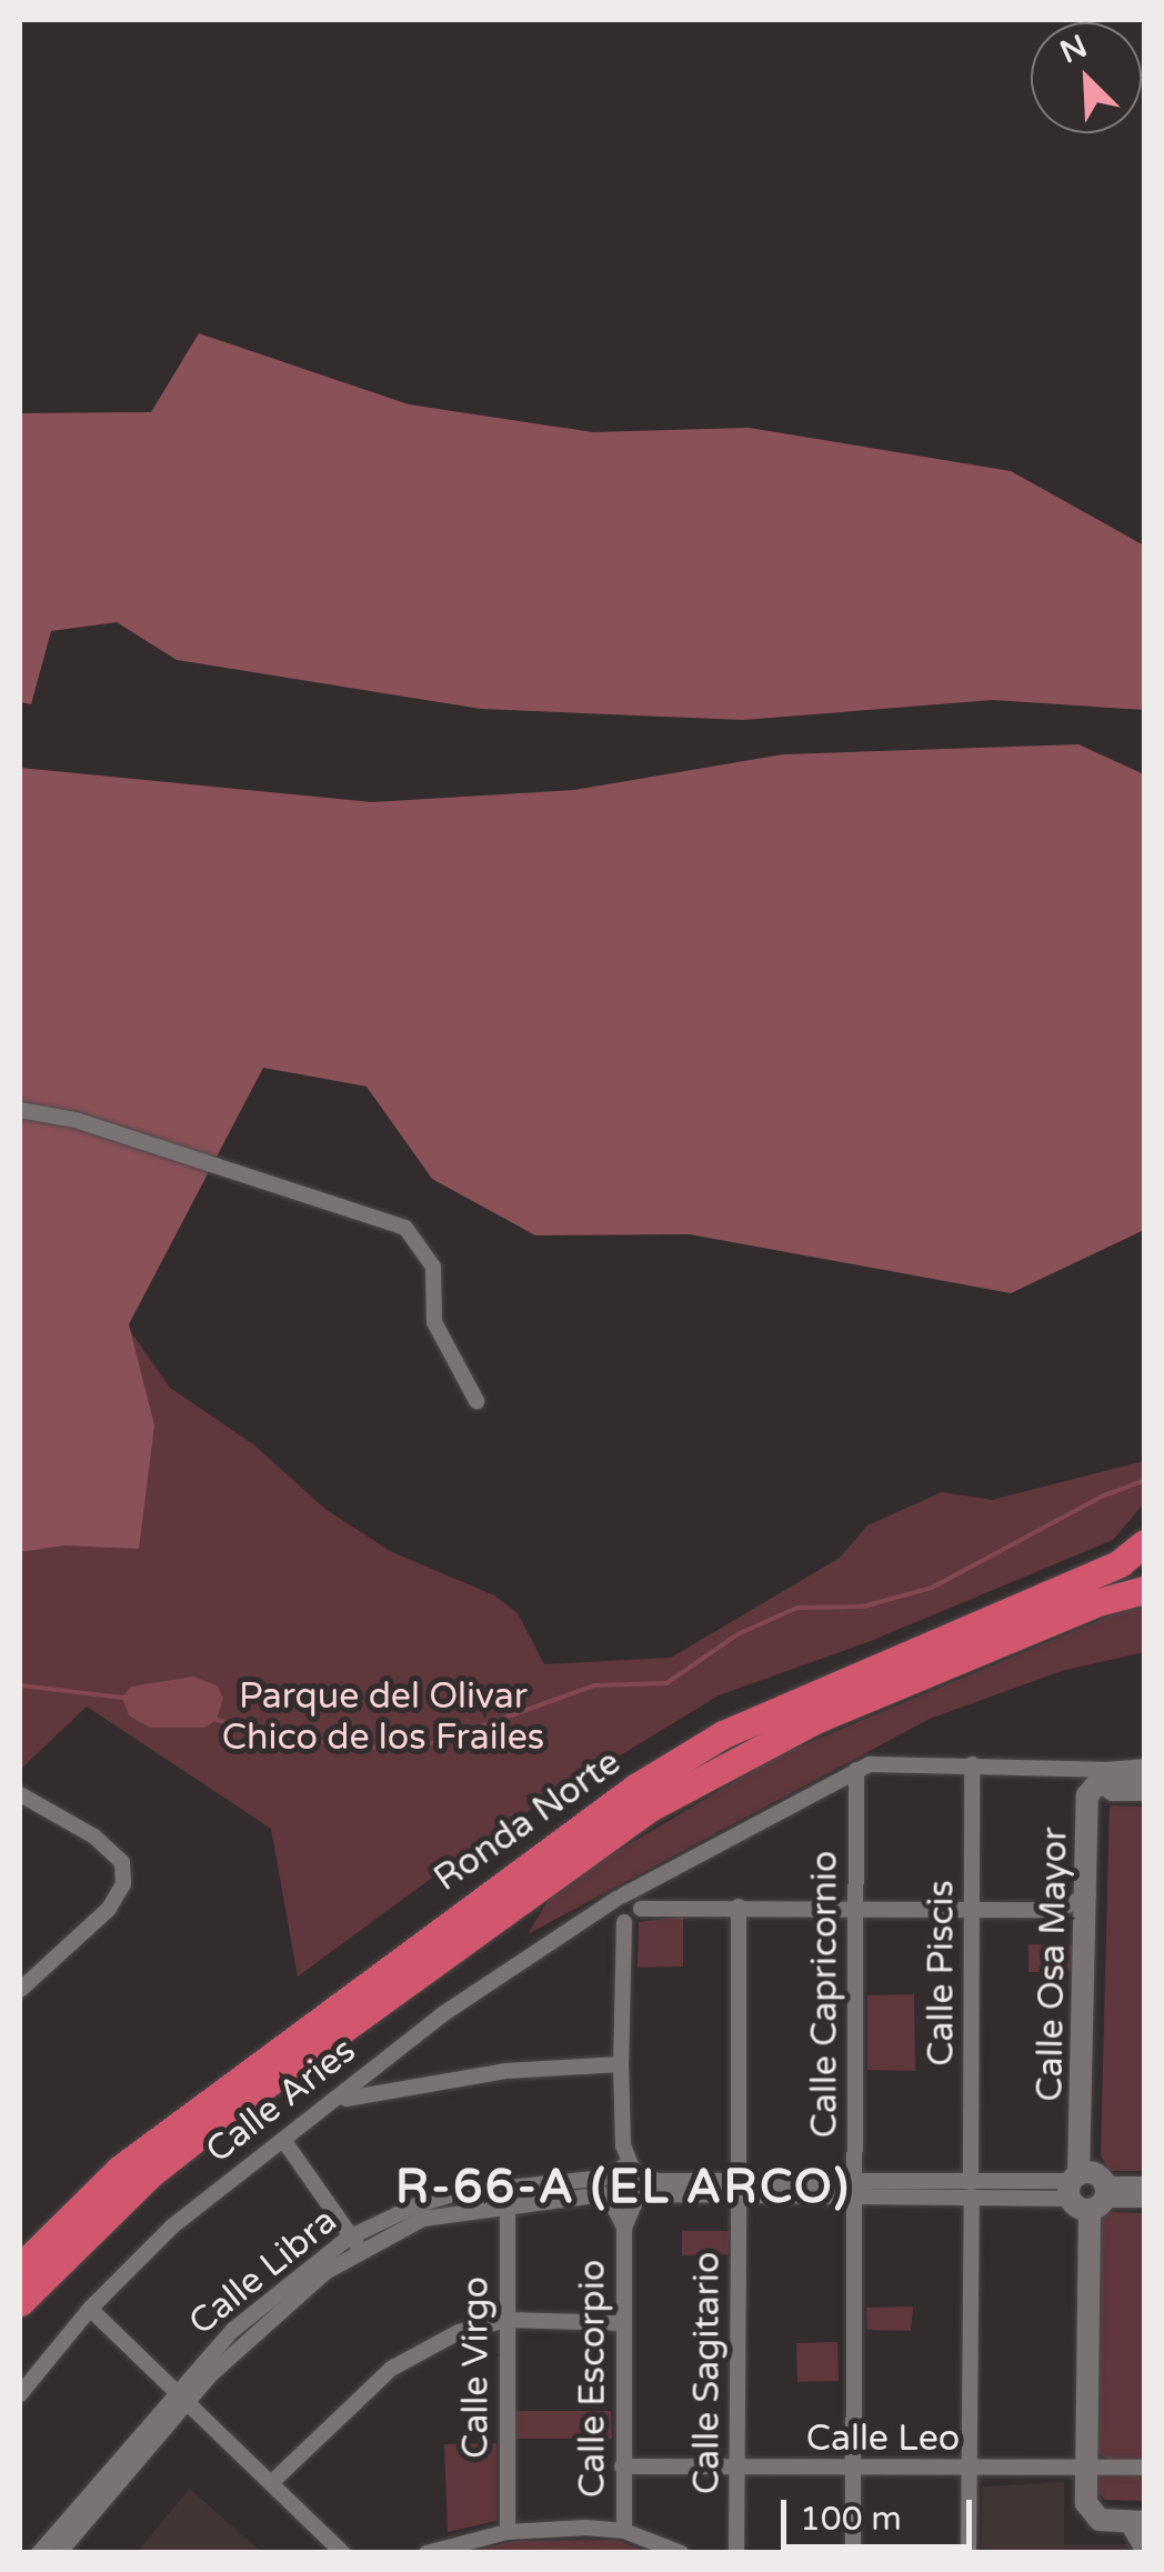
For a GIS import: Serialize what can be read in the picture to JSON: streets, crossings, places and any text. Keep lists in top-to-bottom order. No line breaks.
{"streets":{"highway":["Ronda Norte"],"main road":["Calle Osa Mayor","Calle Aries"],"street":["Calle Piscis","Calle Capricornio","Calle Libra","Calle Virgo","Calle Sagitario","Calle Escorpio","Calle Leo"]},"crossings":[["Calle Osa Mayor","Calle Aries"],["Calle Osa Mayor","Calle Leo"],["Calle Piscis","Calle Aries"],["Calle Piscis","Calle Leo"],["Calle Capricornio","Calle Aries"],["Calle Capricornio","Calle Leo"],["Calle Libra","Calle Virgo"],["Calle Libra","Calle Escorpio"],["Calle Sagitario","Calle Leo"],["Calle Escorpio","Calle Leo"]],"districts":["R-66-A (EL ARCO)"],"parks":["Parque del Olivar Chico de los Frailes"],"scale_bar":"100 m","north":"top left"}
